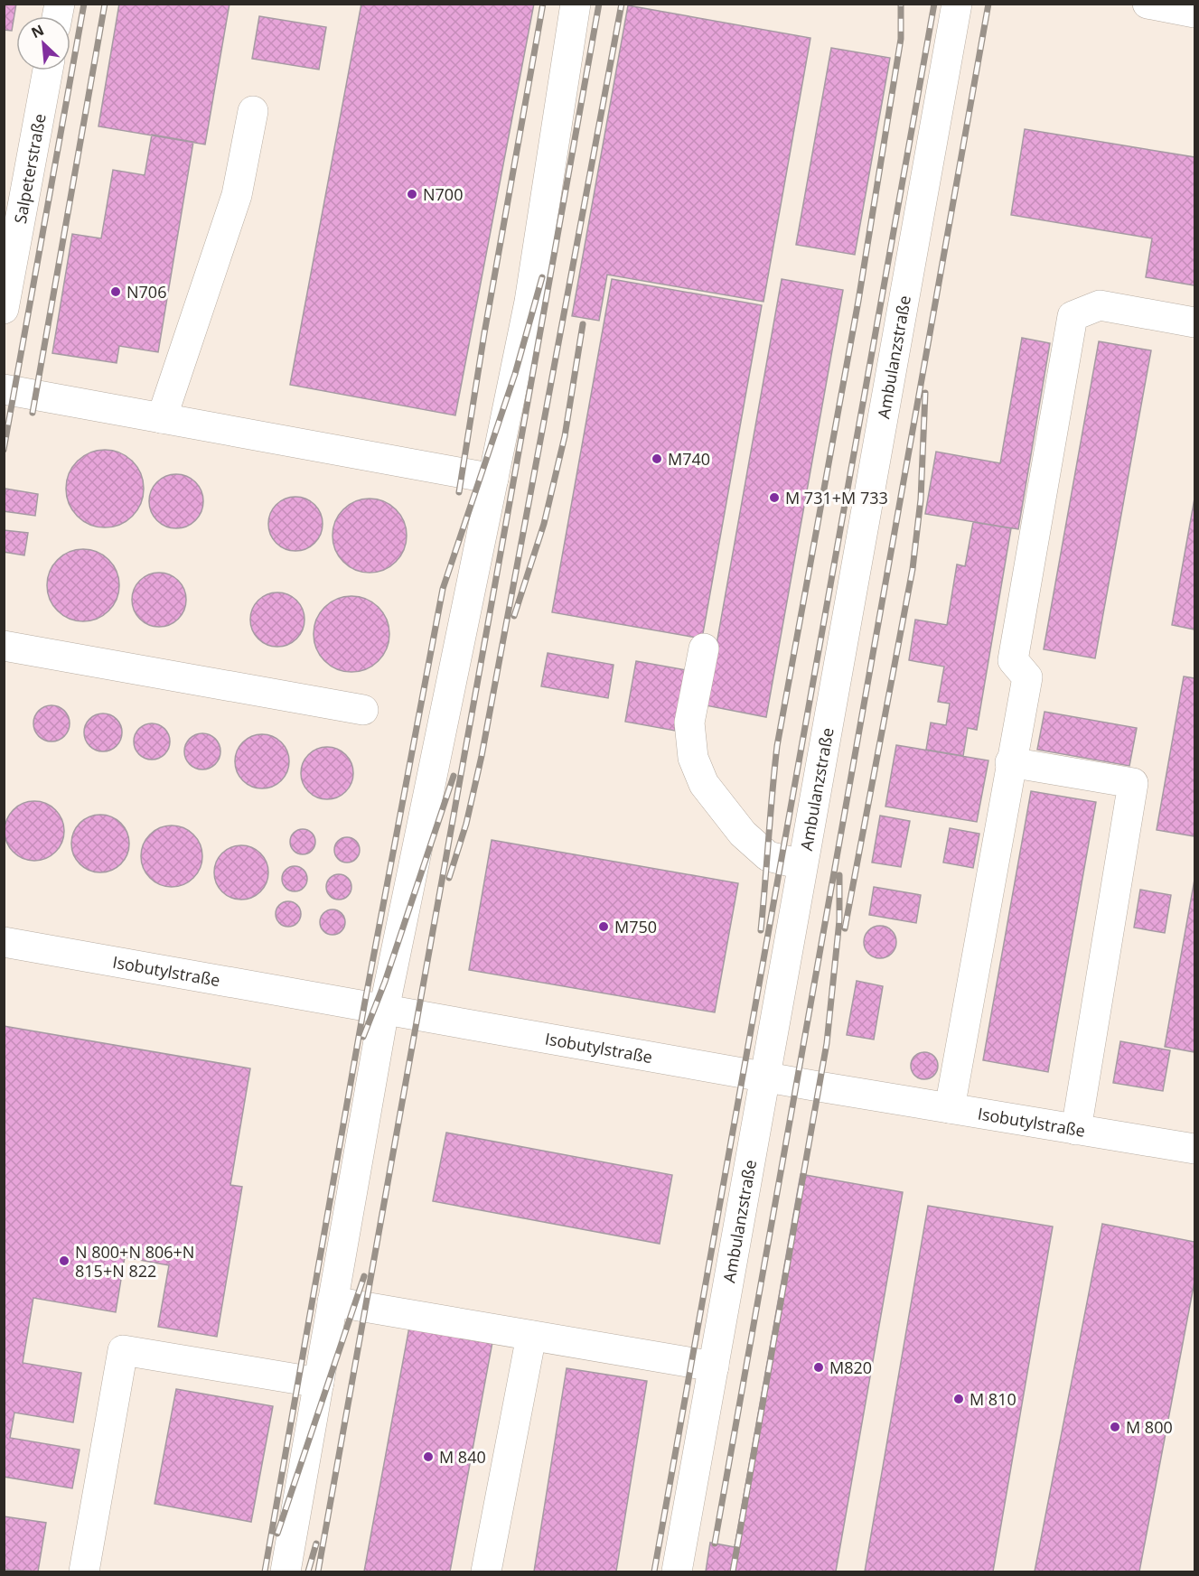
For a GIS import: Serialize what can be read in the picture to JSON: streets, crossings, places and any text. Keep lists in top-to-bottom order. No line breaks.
{"streets":{"street":["Salpeterstraße","Ambulanzstraße","Isobutylstraße"]},"crossings":[["Ambulanzstraße","Isobutylstraße"]],"places":["N700","N706","M740","M 731+M 733","M750","N 800+N 806+N 815+N 822","M820","M 810","M 800","M 840"],"north":"top left"}
